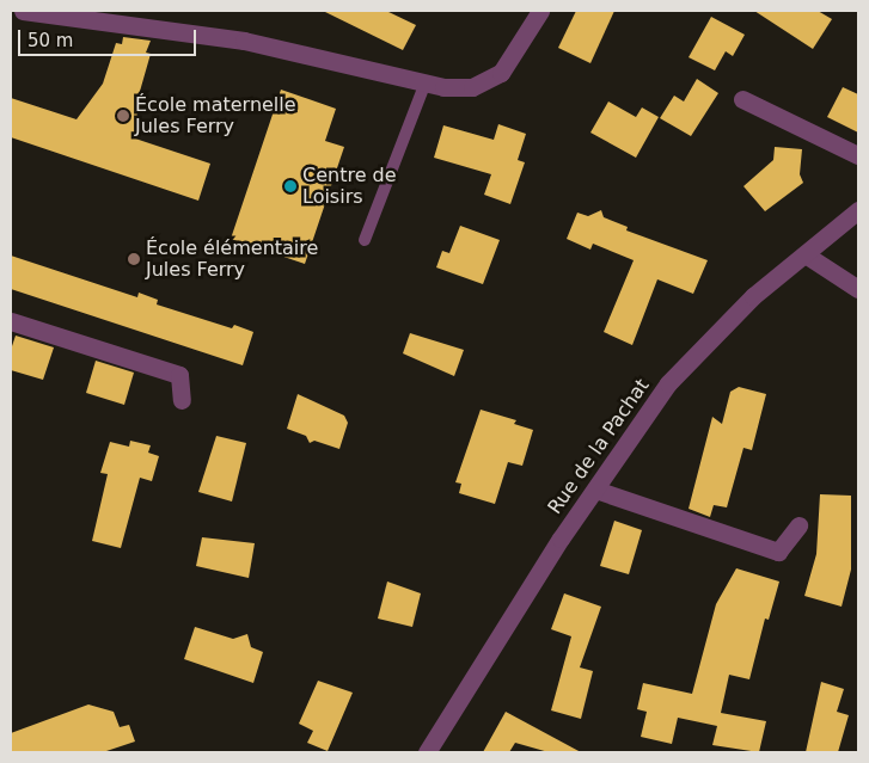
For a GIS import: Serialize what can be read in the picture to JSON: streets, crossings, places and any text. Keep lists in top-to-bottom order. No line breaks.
{"streets":{"street":["Rue de la Pachat"]},"places":["École maternelle Jules Ferry","Centre de Loisirs","École élémentaire Jules Ferry"],"scale_bar":"50 m"}
